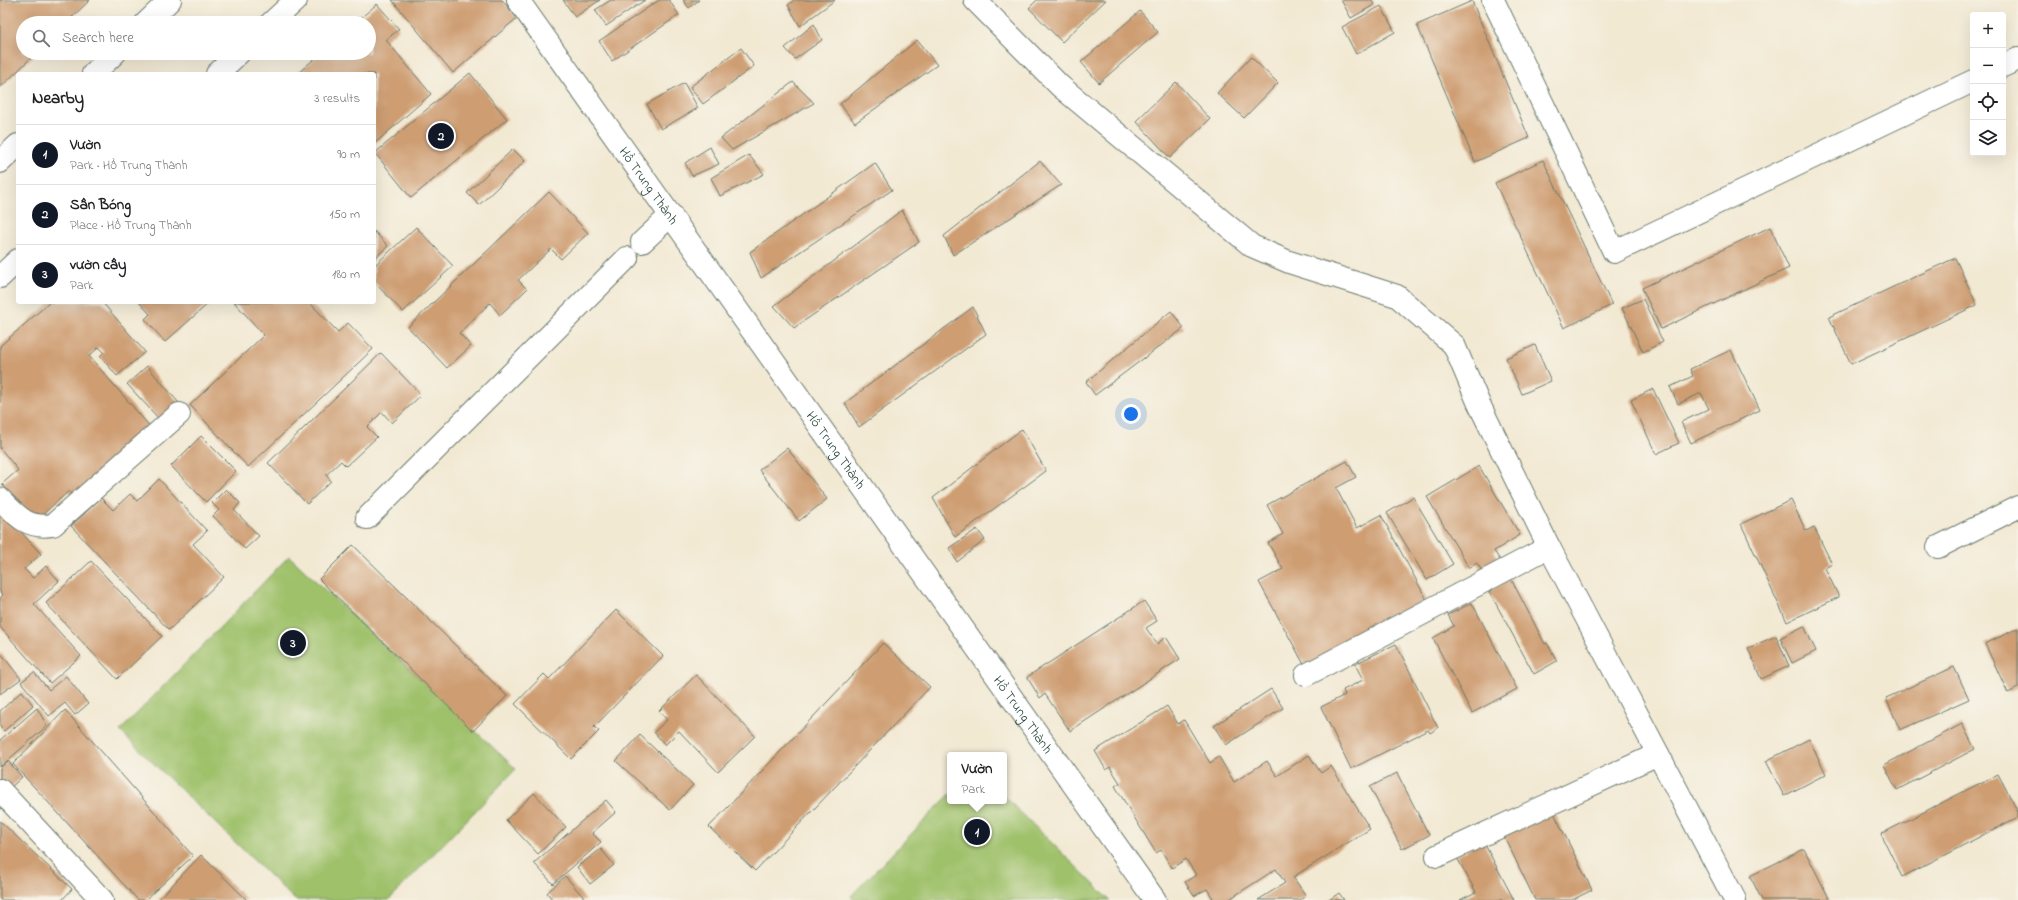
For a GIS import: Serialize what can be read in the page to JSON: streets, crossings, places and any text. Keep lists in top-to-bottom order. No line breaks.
{"streets":{"main road":["Hồ Trung Thành"]},"page":{"map_buttons":["+","−"],"search":"Search here","heading":["Nearby","3 results"],"pins":["2","3","1"],"list":[{"mark":"1","name":"Vườn","note":"Park · Hồ Trung Thành","value":"90 m"},{"mark":"2","name":"Sân Bóng","note":"Place · Hồ Trung Thành","value":"150 m"},{"mark":"3","name":"vườn cây","note":"Park","value":"180 m"}],"popup":["Vườn","Park"]}}
